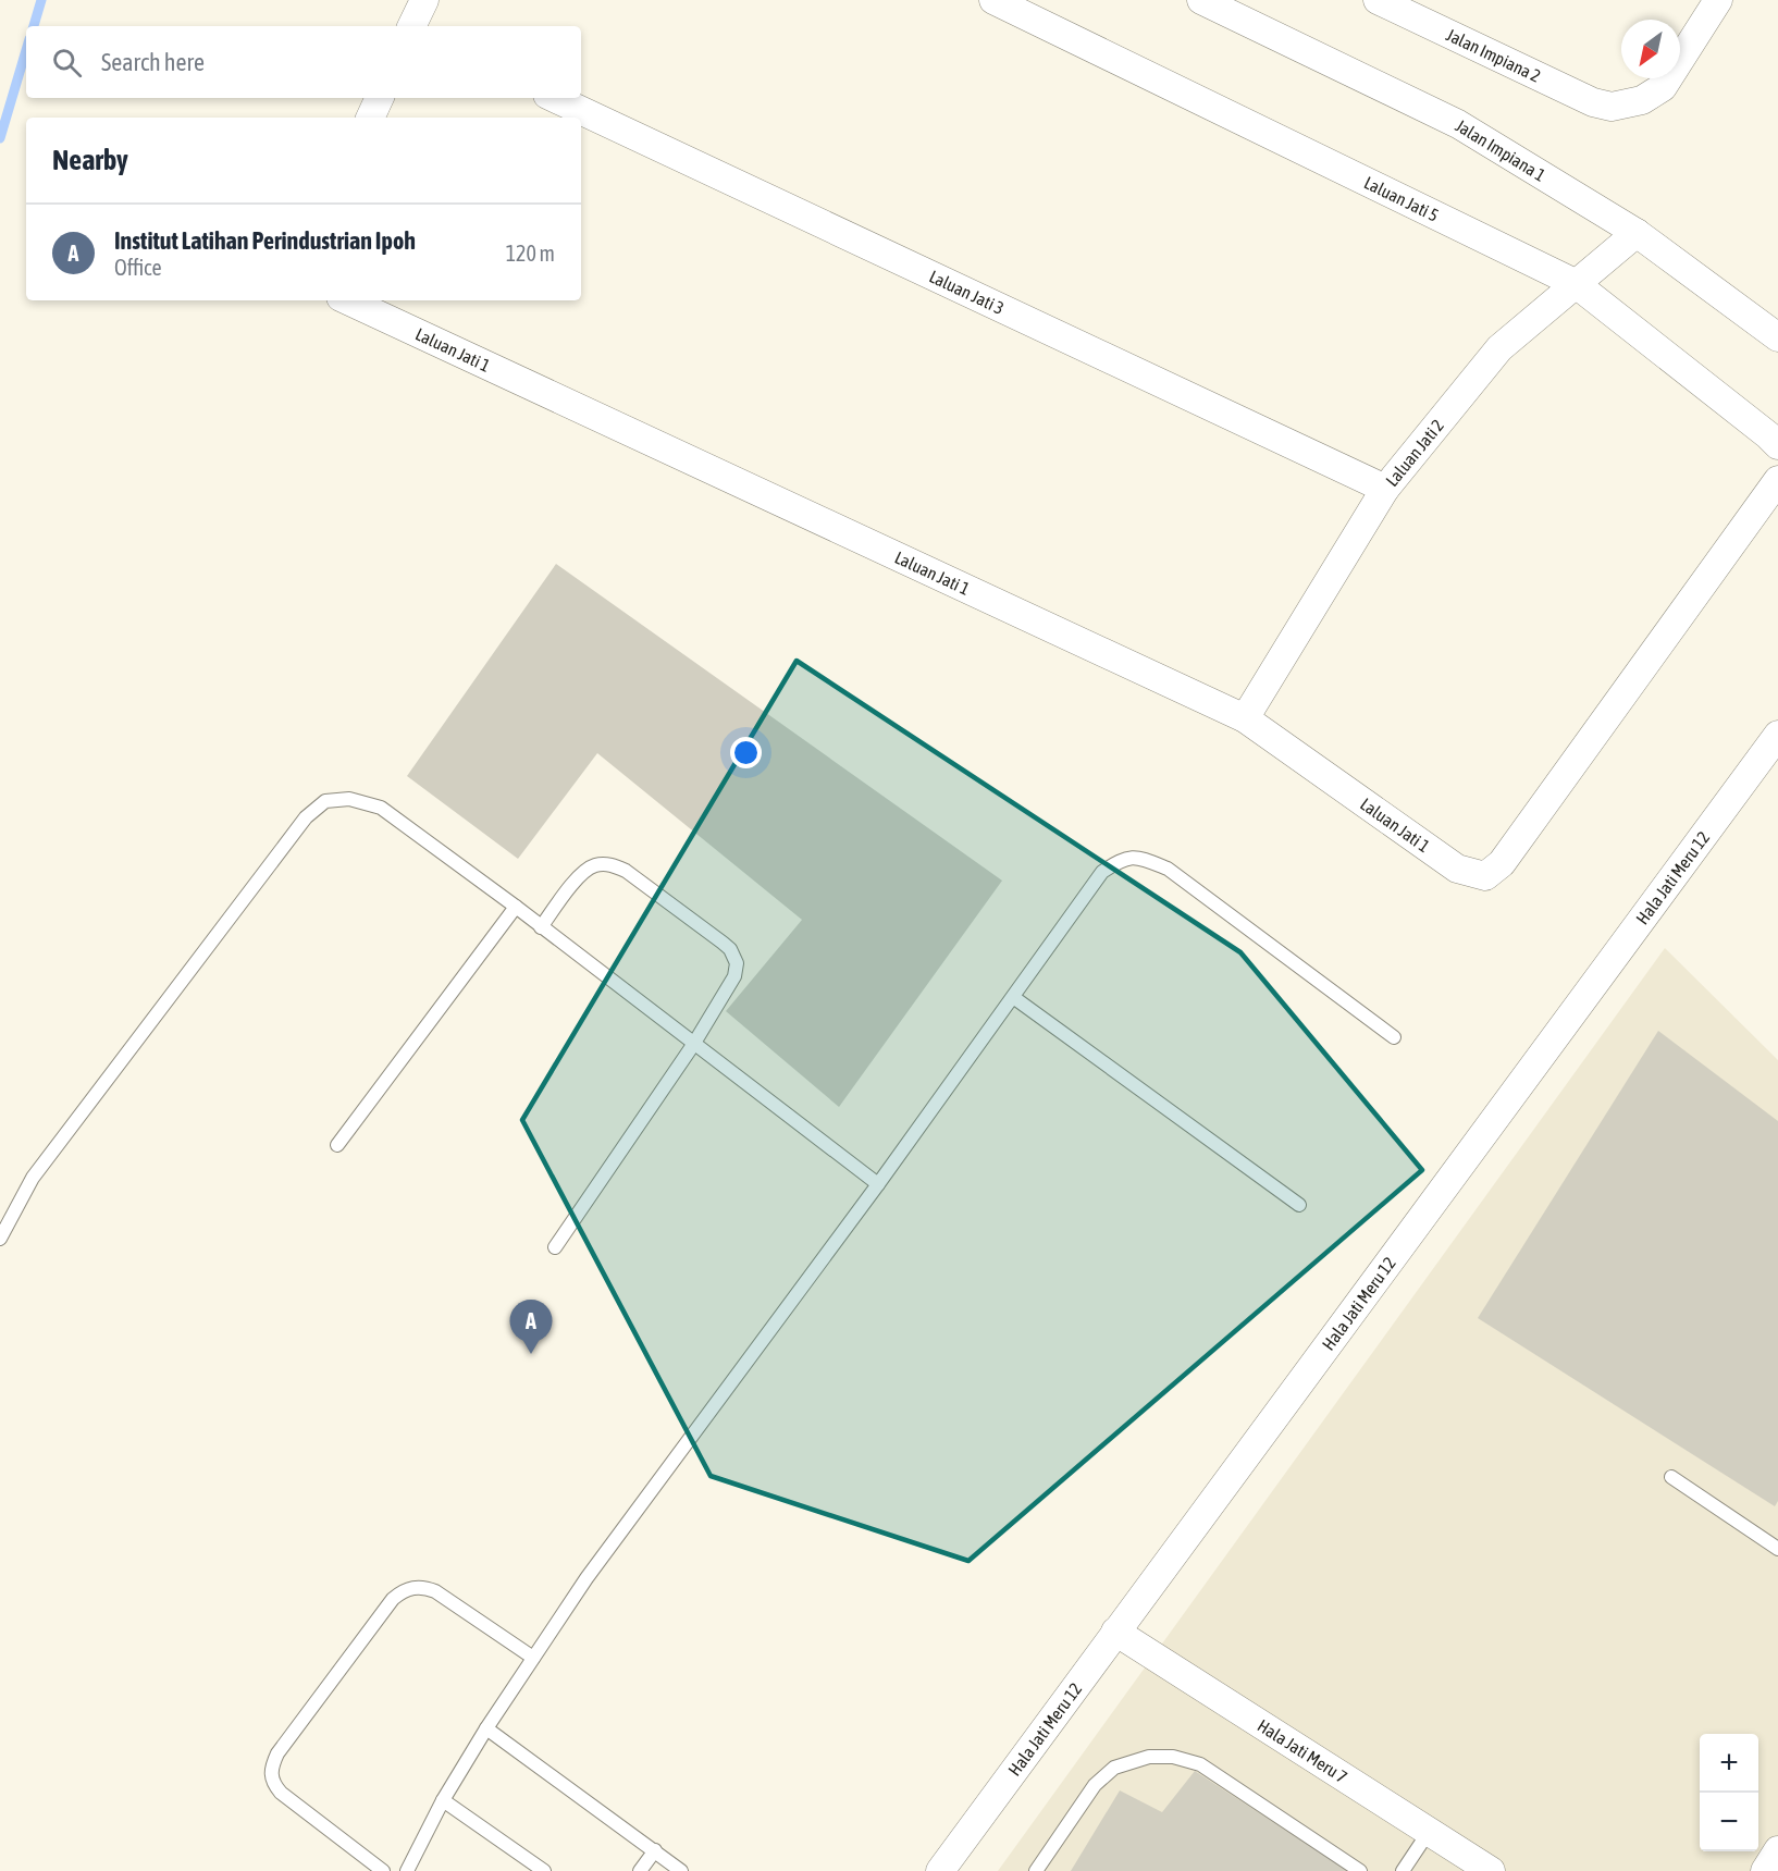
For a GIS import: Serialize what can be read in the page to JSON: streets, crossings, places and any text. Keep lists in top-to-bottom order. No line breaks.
{"streets":{"street":["Jalan Impiana 2","Jalan Impiana 1","Laluan Jati 5","Laluan Jati 3","Laluan Jati 1","Laluan Jati 2","Hala Jati Meru 12","Hala Jati Meru 7"]},"crossings":[["Jalan Impiana 1","Laluan Jati 2"],["Laluan Jati 5","Laluan Jati 2"],["Laluan Jati 3","Laluan Jati 2"],["Laluan Jati 1","Laluan Jati 2"],["Hala Jati Meru 12","Hala Jati Meru 7"]],"north":"bottom left","page":{"search":"Search here","heading":"Nearby","list":[{"mark":"A","name":"Institut Latihan Perindustrian Ipoh","note":"Office","value":"120 m"}],"pins":"A","map_buttons":["+","−"]}}
